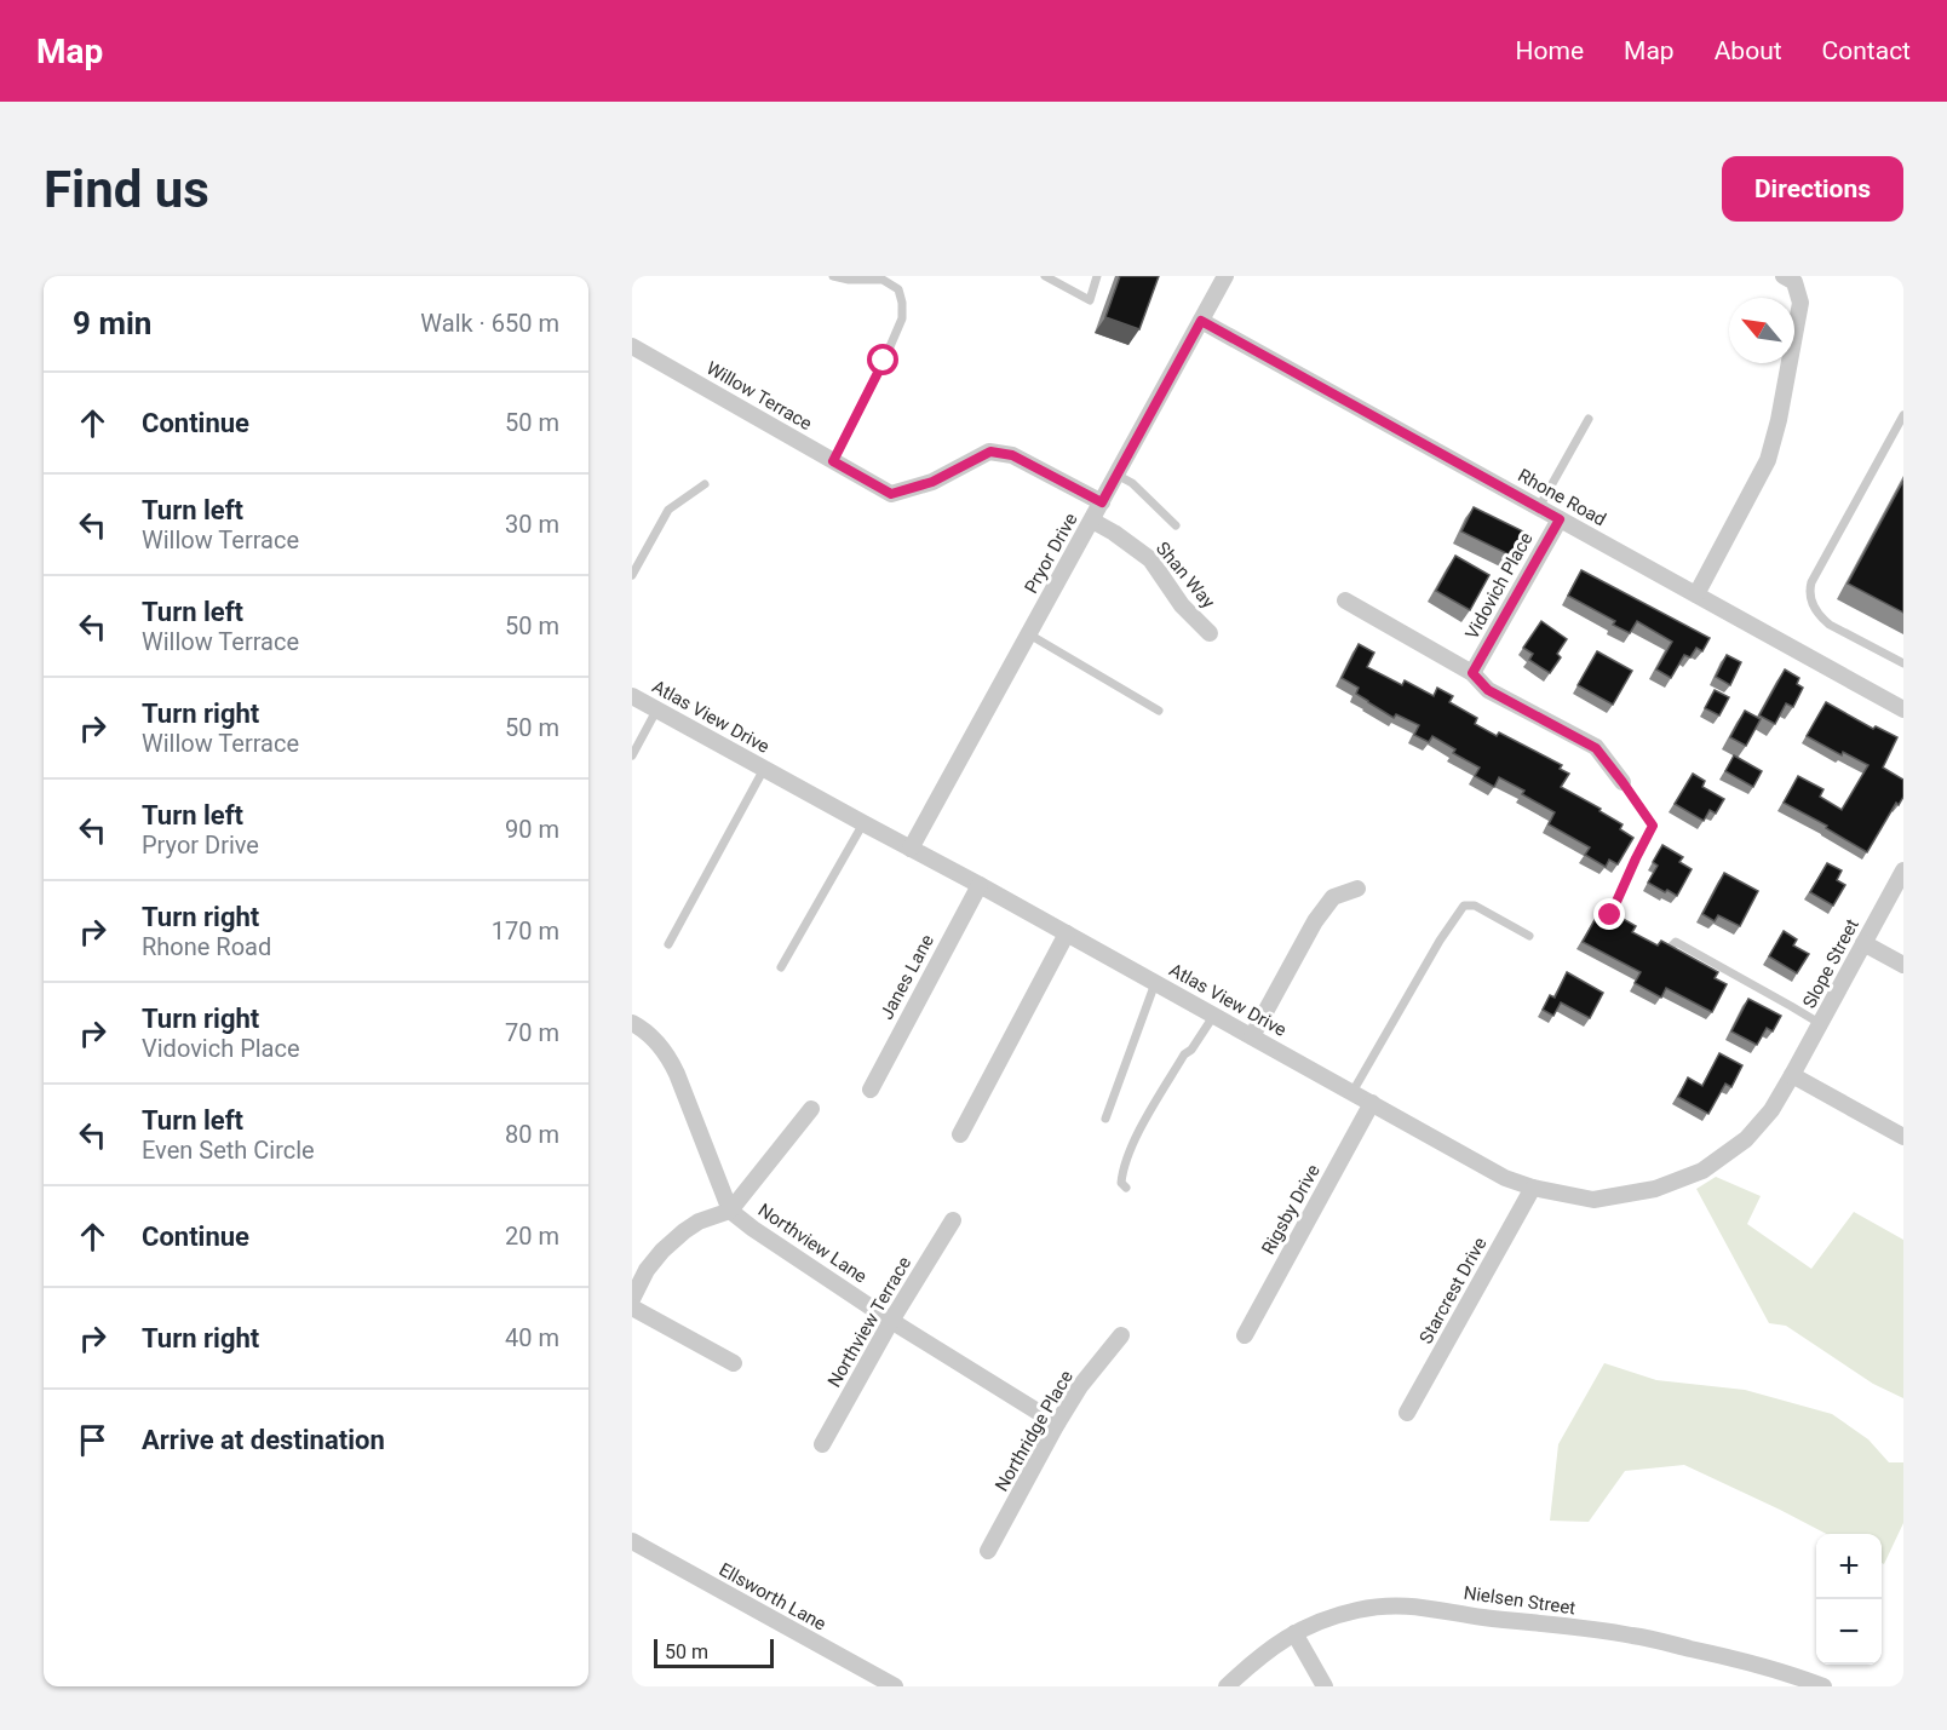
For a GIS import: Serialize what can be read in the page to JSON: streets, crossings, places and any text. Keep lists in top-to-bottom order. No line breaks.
{"streets":{"street":["Willow Terrace","Rhone Road","Pryor Drive","Shan Way","Vidovich Place","Atlas View Drive","Slope Street","Janes Lane","Rigsby Drive","Northview Lane","Starcrest Drive","Northview Terrace","Northridge Place","Ellsworth Lane","Nielsen Street"]},"crossings":[["Willow Terrace","Pryor Drive"],["Rhone Road","Pryor Drive"],["Rhone Road","Vidovich Place"],["Pryor Drive","Shan Way"],["Pryor Drive","Atlas View Drive"],["Atlas View Drive","Slope Street"],["Atlas View Drive","Janes Lane"],["Atlas View Drive","Rigsby Drive"],["Atlas View Drive","Starcrest Drive"],["Northview Lane","Northview Terrace"],["Northview Lane","Northridge Place"]],"scale_bar":"50 m","north":"top left","page":{"header":"Map","nav":["Home","Map","About","Contact"],"buttons":"Directions","title":"Find us","heading":["9 min","Walk · 650 m"],"list":[["Continue","50 m"],["Turn left","Willow Terrace","30 m"],["Turn left","Willow Terrace","50 m"],["Turn right","Willow Terrace","50 m"],["Turn left","Pryor Drive","90 m"],["Turn right","Rhone Road","170 m"],["Turn right","Vidovich Place","70 m"],["Turn left","Even Seth Circle","80 m"],["Continue","20 m"],["Turn right","40 m"],"Arrive at destination"],"map_buttons":["+","−"],"scale":"50 m"}}
